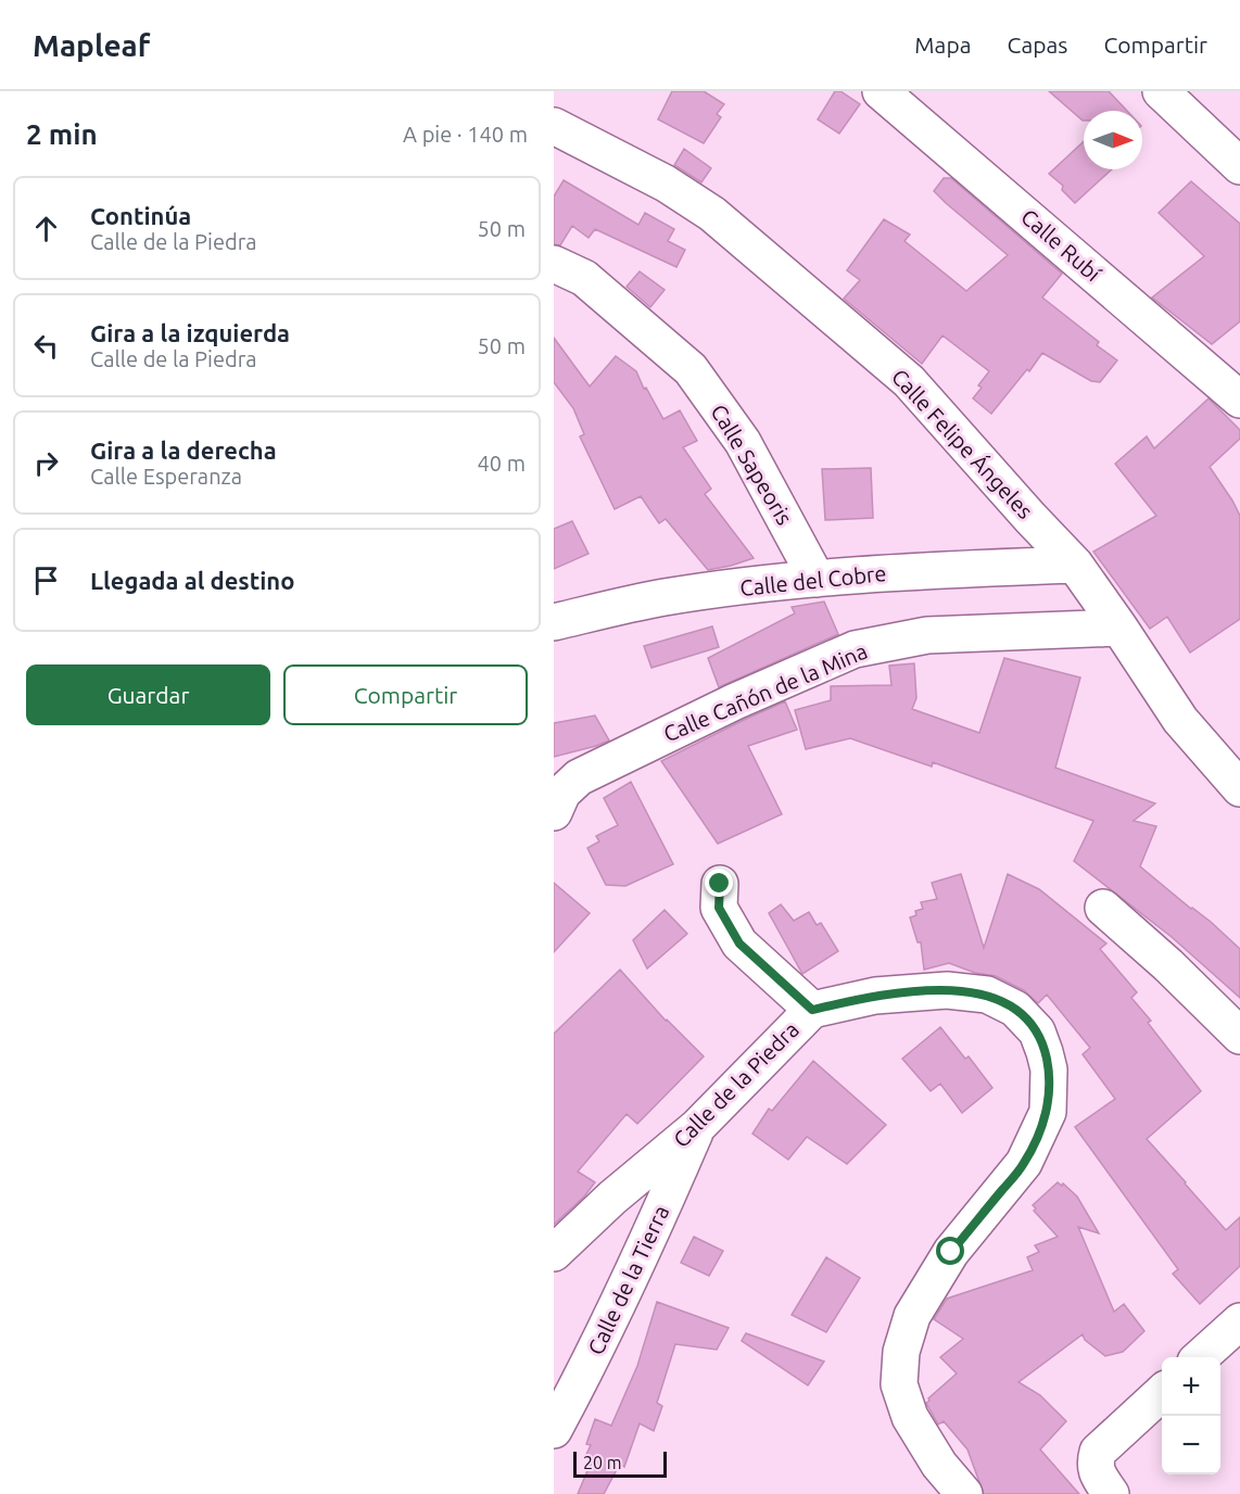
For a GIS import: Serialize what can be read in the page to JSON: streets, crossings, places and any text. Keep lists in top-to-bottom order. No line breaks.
{"streets":{"street":["Calle Rubí","Calle Felipe Ángeles","Calle Sapeoris","Calle del Cobre","Calle Cañón de la Mina","Calle de la Piedra","Calle de la Tierra"]},"crossings":[["Calle Felipe Ángeles","Calle del Cobre"],["Calle Felipe Ángeles","Calle Cañón de la Mina"],["Calle Sapeoris","Calle del Cobre"],["Calle de la Piedra","Calle de la Tierra"]],"scale_bar":"20 m","north":"right","page":{"header":"Mapleaf","nav":["Mapa","Capas","Compartir"],"heading":["2 min","A pie · 140 m"],"list":[["Continúa","Calle de la Piedra","50 m"],["Gira a la izquierda","Calle de la Piedra","50 m"],["Gira a la derecha","Calle Esperanza","40 m"],"Llegada al destino"],"buttons":["Guardar","Compartir"],"map_buttons":["+","−"],"scale":"20 m"}}
